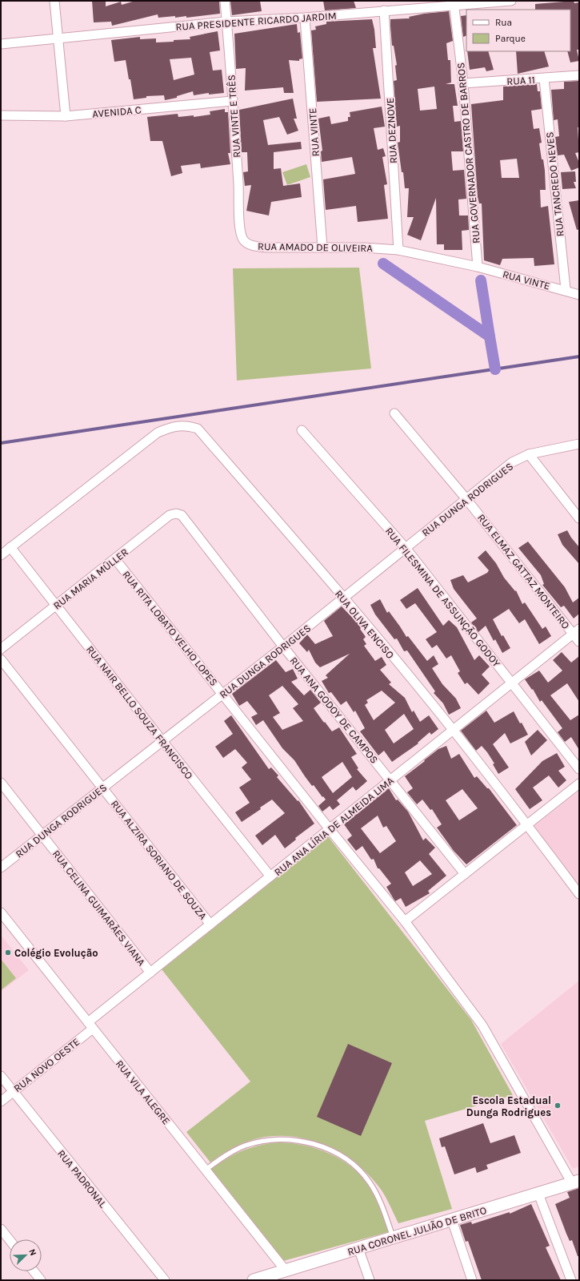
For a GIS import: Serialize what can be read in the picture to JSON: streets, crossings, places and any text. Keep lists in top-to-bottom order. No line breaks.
{"streets":{"street":["RUA PRESIDENTE RICARDO JARDIM","RUA 11","AVENIDA C","RUA VINTE E TRÊS","RUA DEZNOVE","RUA VINTE","RUA GOVERNADOR CASTRO DE BARROS","RUA TANCREDO NEVES","RUA AMADO DE OLIVEIRA","RUA DUNGA RODRIGUES","RUA ELMAZ GATTAZ MONTEIRO","RUA MARIA MÜLLER","RUA FILESMINA DE ASSUNÇÃO GODOY","RUA OLIVA ENCISO","RUA RITA LOBATO VELHO LOPES","RUA ANA GODOY DE CAMPOS","RUA NAIR BELLO SOUZA FRANCISCO","RUA ANA LÍRIA DE ALMEIDA LIMA","RUA ALZIRA SORIANO DE SOUZA","RUA CELINA GUIMARÃES VIANA","RUA NOVO OESTE","RUA VILA ALEGRE","RUA PADRONAL","RUA CORONEL JULIÃO DE BRITO"]},"crossings":[["RUA PRESIDENTE RICARDO JARDIM","RUA VINTE E TRÊS"],["RUA PRESIDENTE RICARDO JARDIM","RUA DEZNOVE"],["RUA PRESIDENTE RICARDO JARDIM","RUA VINTE"],["RUA PRESIDENTE RICARDO JARDIM","RUA GOVERNADOR CASTRO DE BARROS"],["RUA 11","RUA GOVERNADOR CASTRO DE BARROS"],["RUA 11","RUA TANCREDO NEVES"],["AVENIDA C","RUA VINTE E TRÊS"],["RUA VINTE E TRÊS","RUA AMADO DE OLIVEIRA"],["RUA DEZNOVE","RUA VINTE"],["RUA DEZNOVE","RUA AMADO DE OLIVEIRA"],["RUA VINTE","RUA GOVERNADOR CASTRO DE BARROS"],["RUA VINTE","RUA TANCREDO NEVES"],["RUA VINTE","RUA AMADO DE OLIVEIRA"],["RUA DUNGA RODRIGUES","RUA ELMAZ GATTAZ MONTEIRO"],["RUA DUNGA RODRIGUES","RUA FILESMINA DE ASSUNÇÃO GODOY"],["RUA DUNGA RODRIGUES","RUA OLIVA ENCISO"],["RUA DUNGA RODRIGUES","RUA RITA LOBATO VELHO LOPES"],["RUA DUNGA RODRIGUES","RUA ANA GODOY DE CAMPOS"],["RUA DUNGA RODRIGUES","RUA NAIR BELLO SOUZA FRANCISCO"],["RUA DUNGA RODRIGUES","RUA ALZIRA SORIANO DE SOUZA"],["RUA DUNGA RODRIGUES","RUA CELINA GUIMARÃES VIANA"],["RUA ELMAZ GATTAZ MONTEIRO","RUA ANA LÍRIA DE ALMEIDA LIMA"],["RUA MARIA MÜLLER","RUA RITA LOBATO VELHO LOPES"],["RUA MARIA MÜLLER","RUA ANA GODOY DE CAMPOS"],["RUA MARIA MÜLLER","RUA NAIR BELLO SOUZA FRANCISCO"],["RUA FILESMINA DE ASSUNÇÃO GODOY","RUA ANA LÍRIA DE ALMEIDA LIMA"],["RUA OLIVA ENCISO","RUA NAIR BELLO SOUZA FRANCISCO"],["RUA OLIVA ENCISO","RUA ANA LÍRIA DE ALMEIDA LIMA"],["RUA RITA LOBATO VELHO LOPES","RUA ANA LÍRIA DE ALMEIDA LIMA"],["RUA RITA LOBATO VELHO LOPES","RUA CORONEL JULIÃO DE BRITO"],["RUA ANA GODOY DE CAMPOS","RUA ANA LÍRIA DE ALMEIDA LIMA"],["RUA NAIR BELLO SOUZA FRANCISCO","RUA ANA LÍRIA DE ALMEIDA LIMA"],["RUA ANA LÍRIA DE ALMEIDA LIMA","RUA ALZIRA SORIANO DE SOUZA"],["RUA ANA LÍRIA DE ALMEIDA LIMA","RUA CELINA GUIMARÃES VIANA"],["RUA ANA LÍRIA DE ALMEIDA LIMA","RUA NOVO OESTE"],["RUA ANA LÍRIA DE ALMEIDA LIMA","RUA VILA ALEGRE"],["RUA NOVO OESTE","RUA VILA ALEGRE"],["RUA NOVO OESTE","RUA PADRONAL"],["RUA VILA ALEGRE","RUA CORONEL JULIÃO DE BRITO"]],"places":["Colégio Evolução","Escola Estadual Dunga Rodrigues"],"legend":["Rua","Parque"],"north":"top right"}
